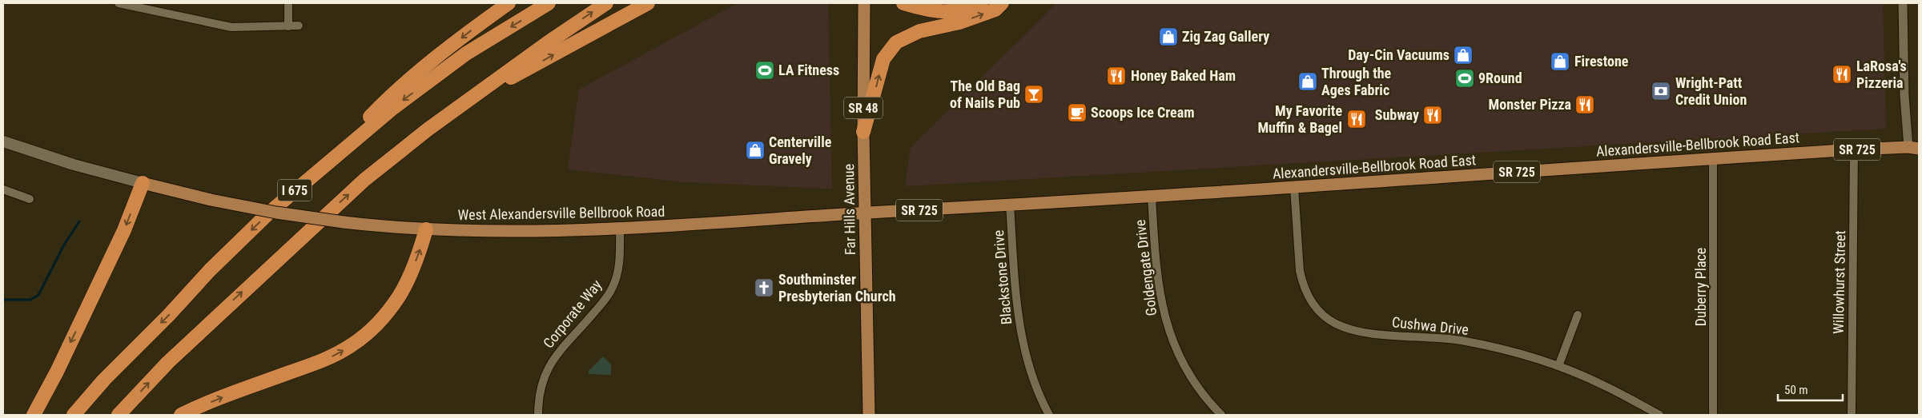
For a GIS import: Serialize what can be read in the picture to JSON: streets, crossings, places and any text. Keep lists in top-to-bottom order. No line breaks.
{"streets":{"highway":["I 675"],"main road":["SR 48","Alexandersville-Bellbrook Road East","SR 725","Far Hills Avenue","West Alexandersville Bellbrook Road"],"street":["Goldengate Drive","Blackstone Drive","Willowhurst Street","Duberry Place","Corporate Way","Cushwa Drive"]},"crossings":[["Alexandersville-Bellbrook Road East","Far Hills Avenue"],["Alexandersville-Bellbrook Road East","West Alexandersville Bellbrook Road"],["Alexandersville-Bellbrook Road East","Goldengate Drive"],["Alexandersville-Bellbrook Road East","Blackstone Drive"],["Alexandersville-Bellbrook Road East","Willowhurst Street"],["Alexandersville-Bellbrook Road East","Duberry Place"],["Alexandersville-Bellbrook Road East","Cushwa Drive"],["Far Hills Avenue","West Alexandersville Bellbrook Road"],["West Alexandersville Bellbrook Road","Corporate Way"]],"places":{"shop":["Zig Zag Gallery","Day-Cin Vacuums","Firestone","Through the Ages Fabric","Centerville Gravely"],"sports":["LA Fitness","9Round"],"restaurant":["LaRosa's Pizzeria","Honey Baked Ham","Monster Pizza","Subway","My Favorite Muffin & Bagel"],"bank":["Wright-Patt Credit Union"],"bar":["The Old Bag of Nails Pub"],"cafe":["Scoops Ice Cream"],"church":["Southminster Presbyterian Church"]},"scale_bar":"50 m"}
